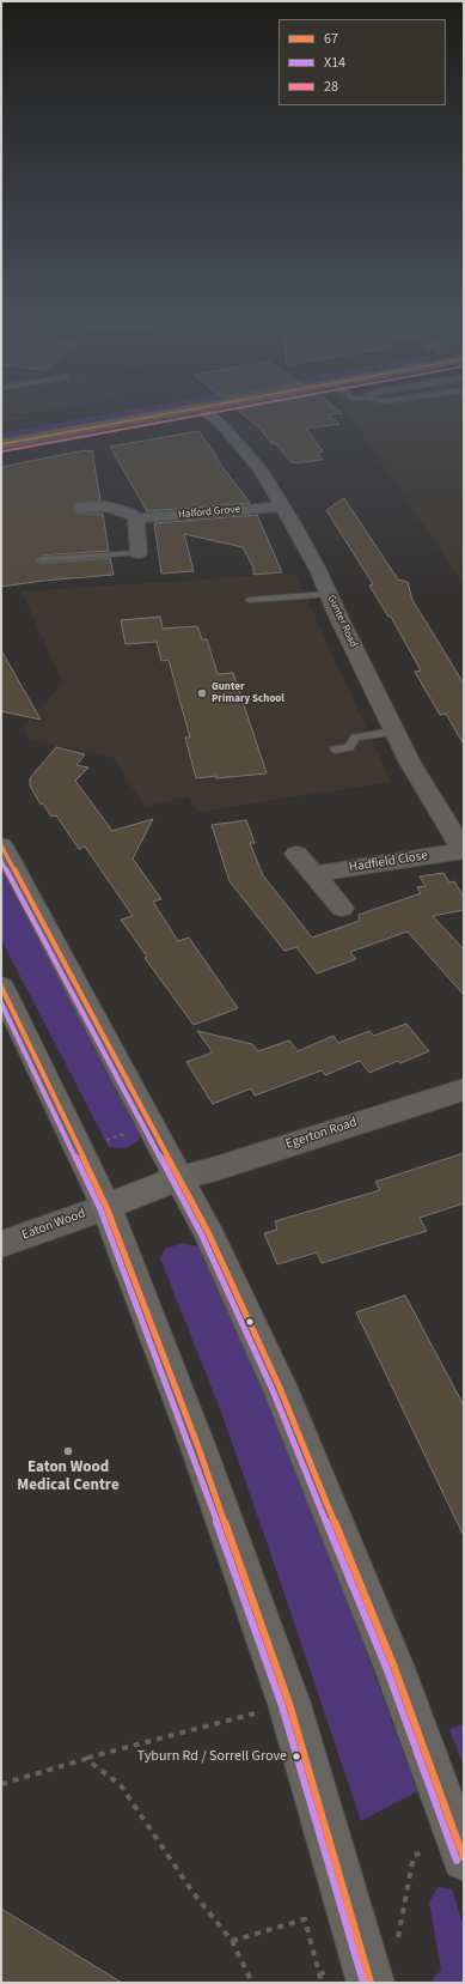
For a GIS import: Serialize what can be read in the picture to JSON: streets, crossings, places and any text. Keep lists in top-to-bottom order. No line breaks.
{"streets":{"street":["Halford Grove","Gunter Road","Hadfield Close","Egerton Road","Eaton Wood"]},"crossings":[["Halford Grove","Gunter Road"],["Gunter Road","Hadfield Close"]],"places":["Gunter Primary School","Eaton Wood Medical Centre","Tyburn Rd / Sorrell Grove"],"lines":["transit line 67","transit line 28","transit line X14"],"legend":["67","X14","28"]}
